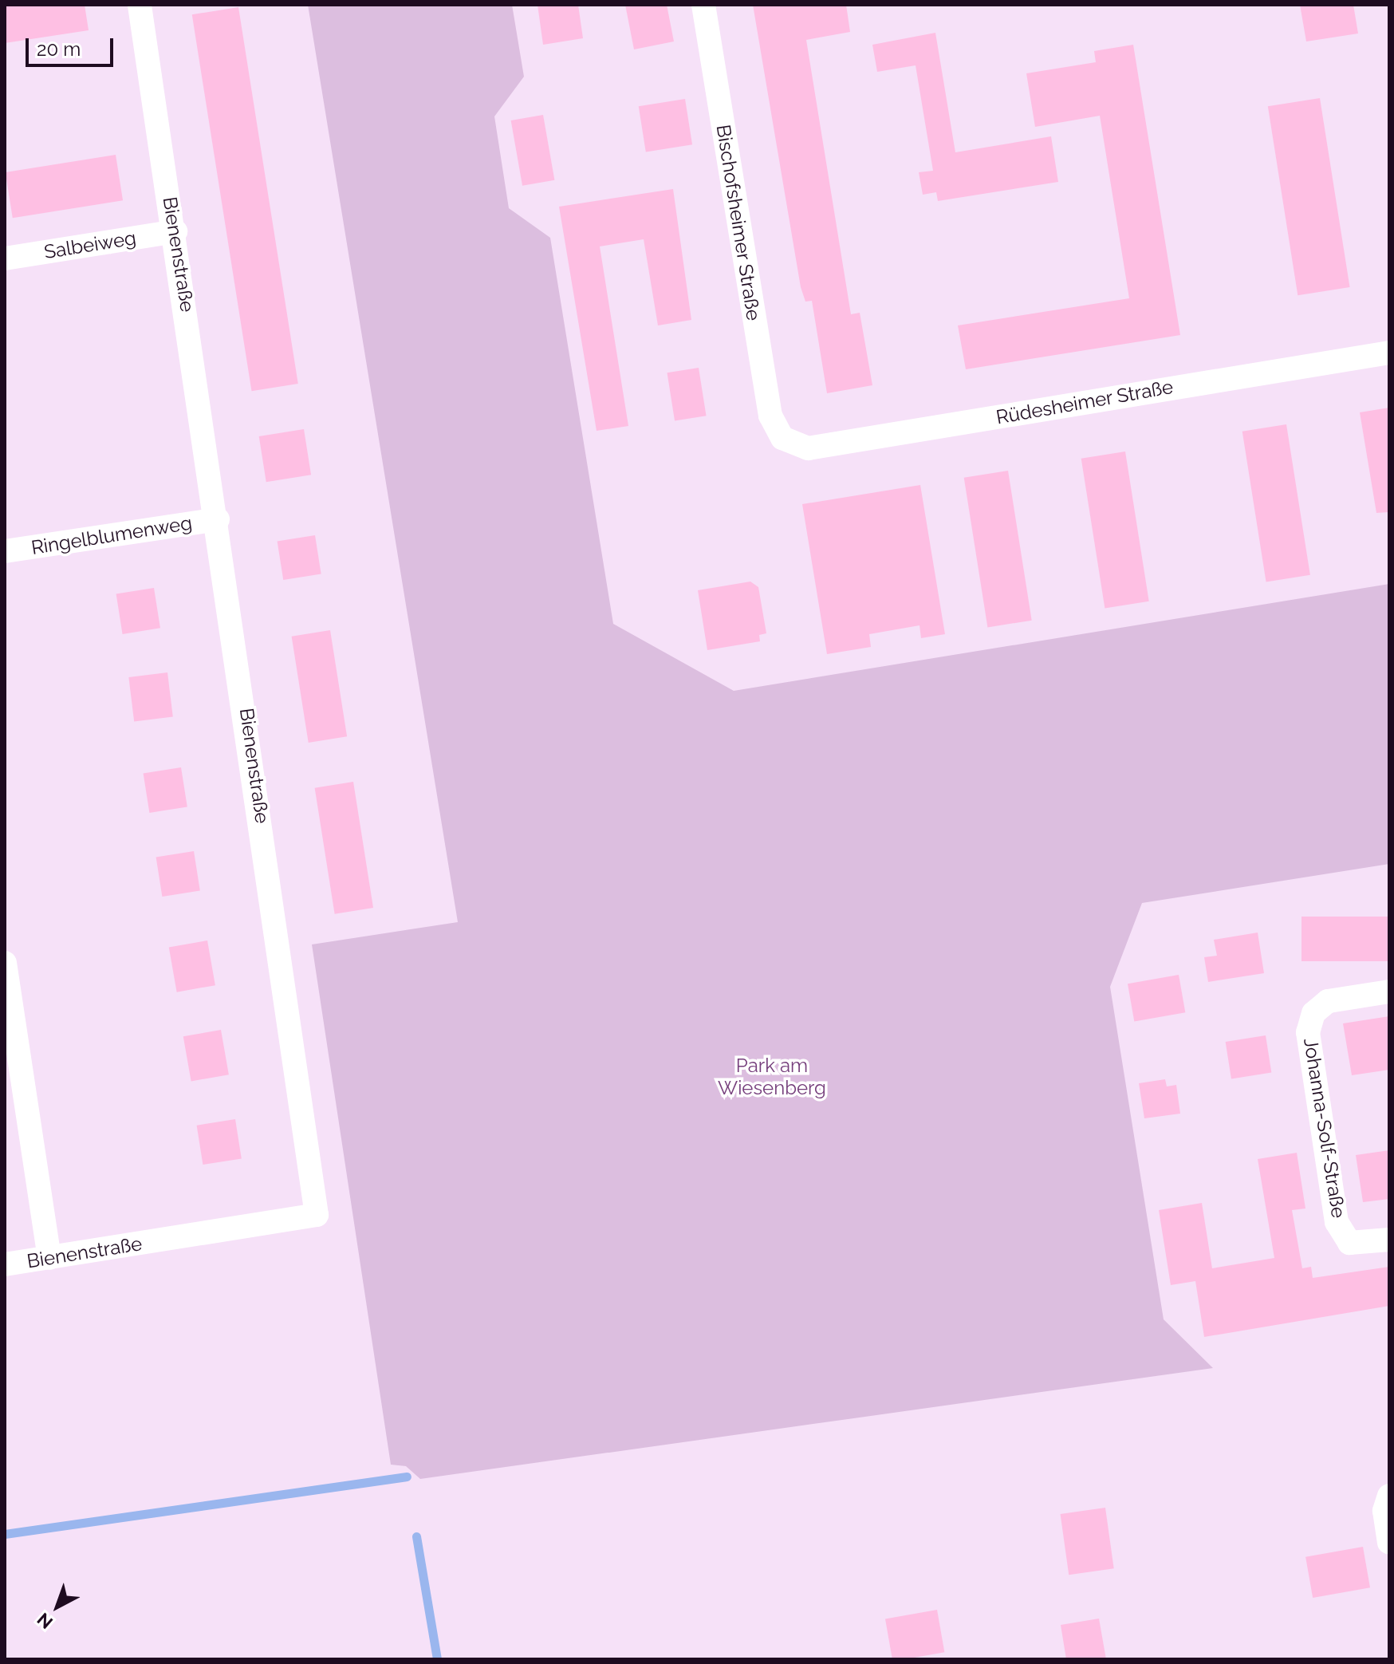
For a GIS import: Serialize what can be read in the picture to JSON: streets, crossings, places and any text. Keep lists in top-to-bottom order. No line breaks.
{"streets":{"street":["Bischofsheimer Straße","Salbeiweg","Bienenstraße","Rüdesheimer Straße","Ringelblumenweg","Johanna-Solf-Straße"]},"crossings":[["Bischofsheimer Straße","Rüdesheimer Straße"],["Salbeiweg","Bienenstraße"],["Bienenstraße","Ringelblumenweg"]],"parks":["Park am Wiesenberg"],"scale_bar":"20 m","north":"bottom left"}
